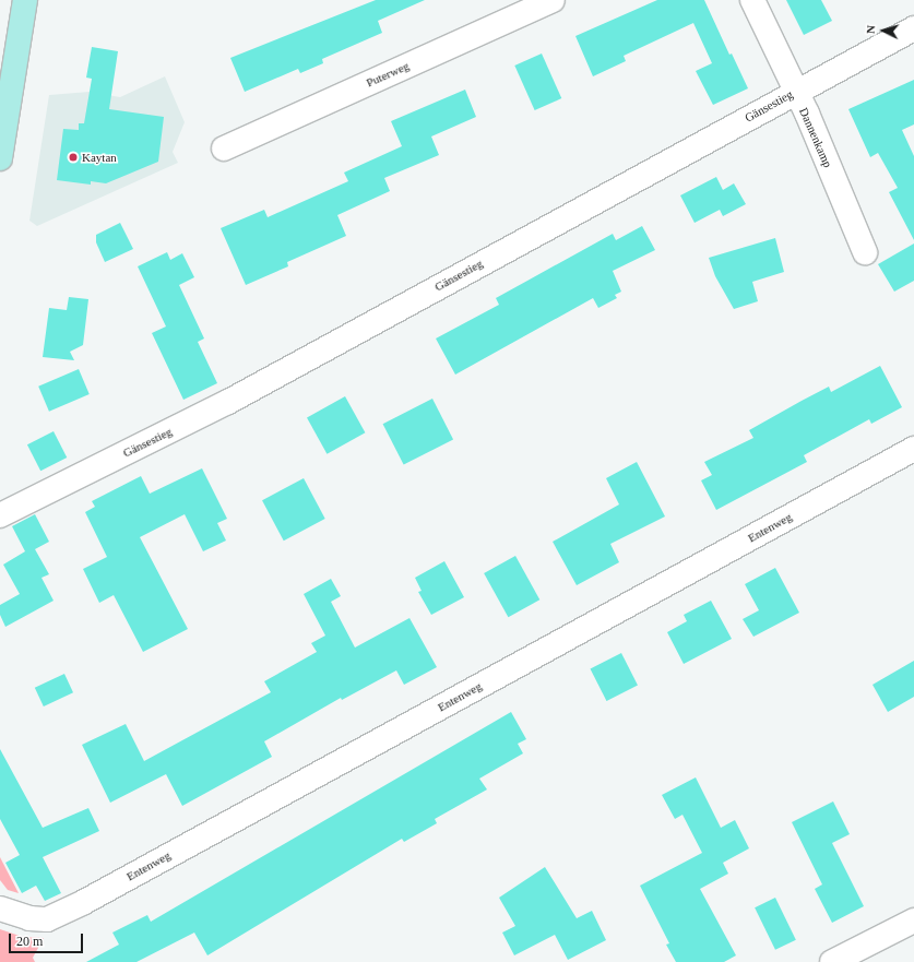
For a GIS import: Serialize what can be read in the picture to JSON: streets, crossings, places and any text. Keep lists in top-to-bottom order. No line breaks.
{"streets":{"street":["Puterweg","Gänsestieg","Dannenkamp","Entenweg"]},"crossings":[["Gänsestieg","Dannenkamp"]],"places":["Kaytan"],"scale_bar":"20 m","north":"left"}
